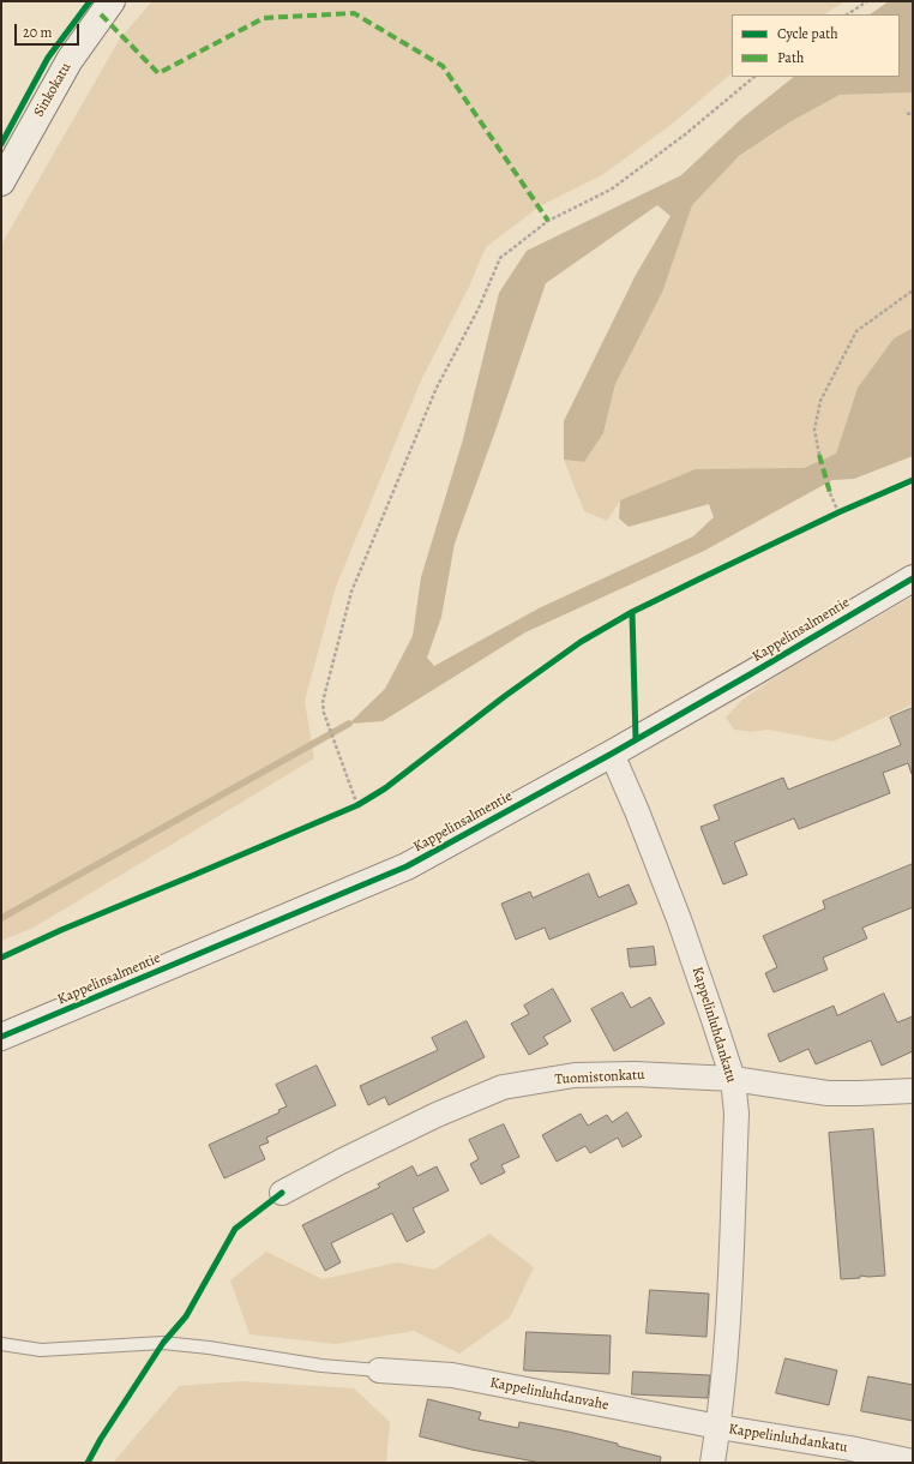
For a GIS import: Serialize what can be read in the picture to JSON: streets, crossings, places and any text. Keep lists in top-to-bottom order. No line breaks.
{"streets":{"street":["Sinkokatu","Kappelinsalmentie","Kappelinluhdankatu","Tuomistonkatu","Kappelinluhdanvahe"]},"crossings":[["Kappelinsalmentie","Kappelinluhdankatu"],["Kappelinluhdankatu","Tuomistonkatu"],["Kappelinluhdankatu","Kappelinluhdanvahe"]],"legend":["Cycle path","Path"],"scale_bar":"20 m"}
